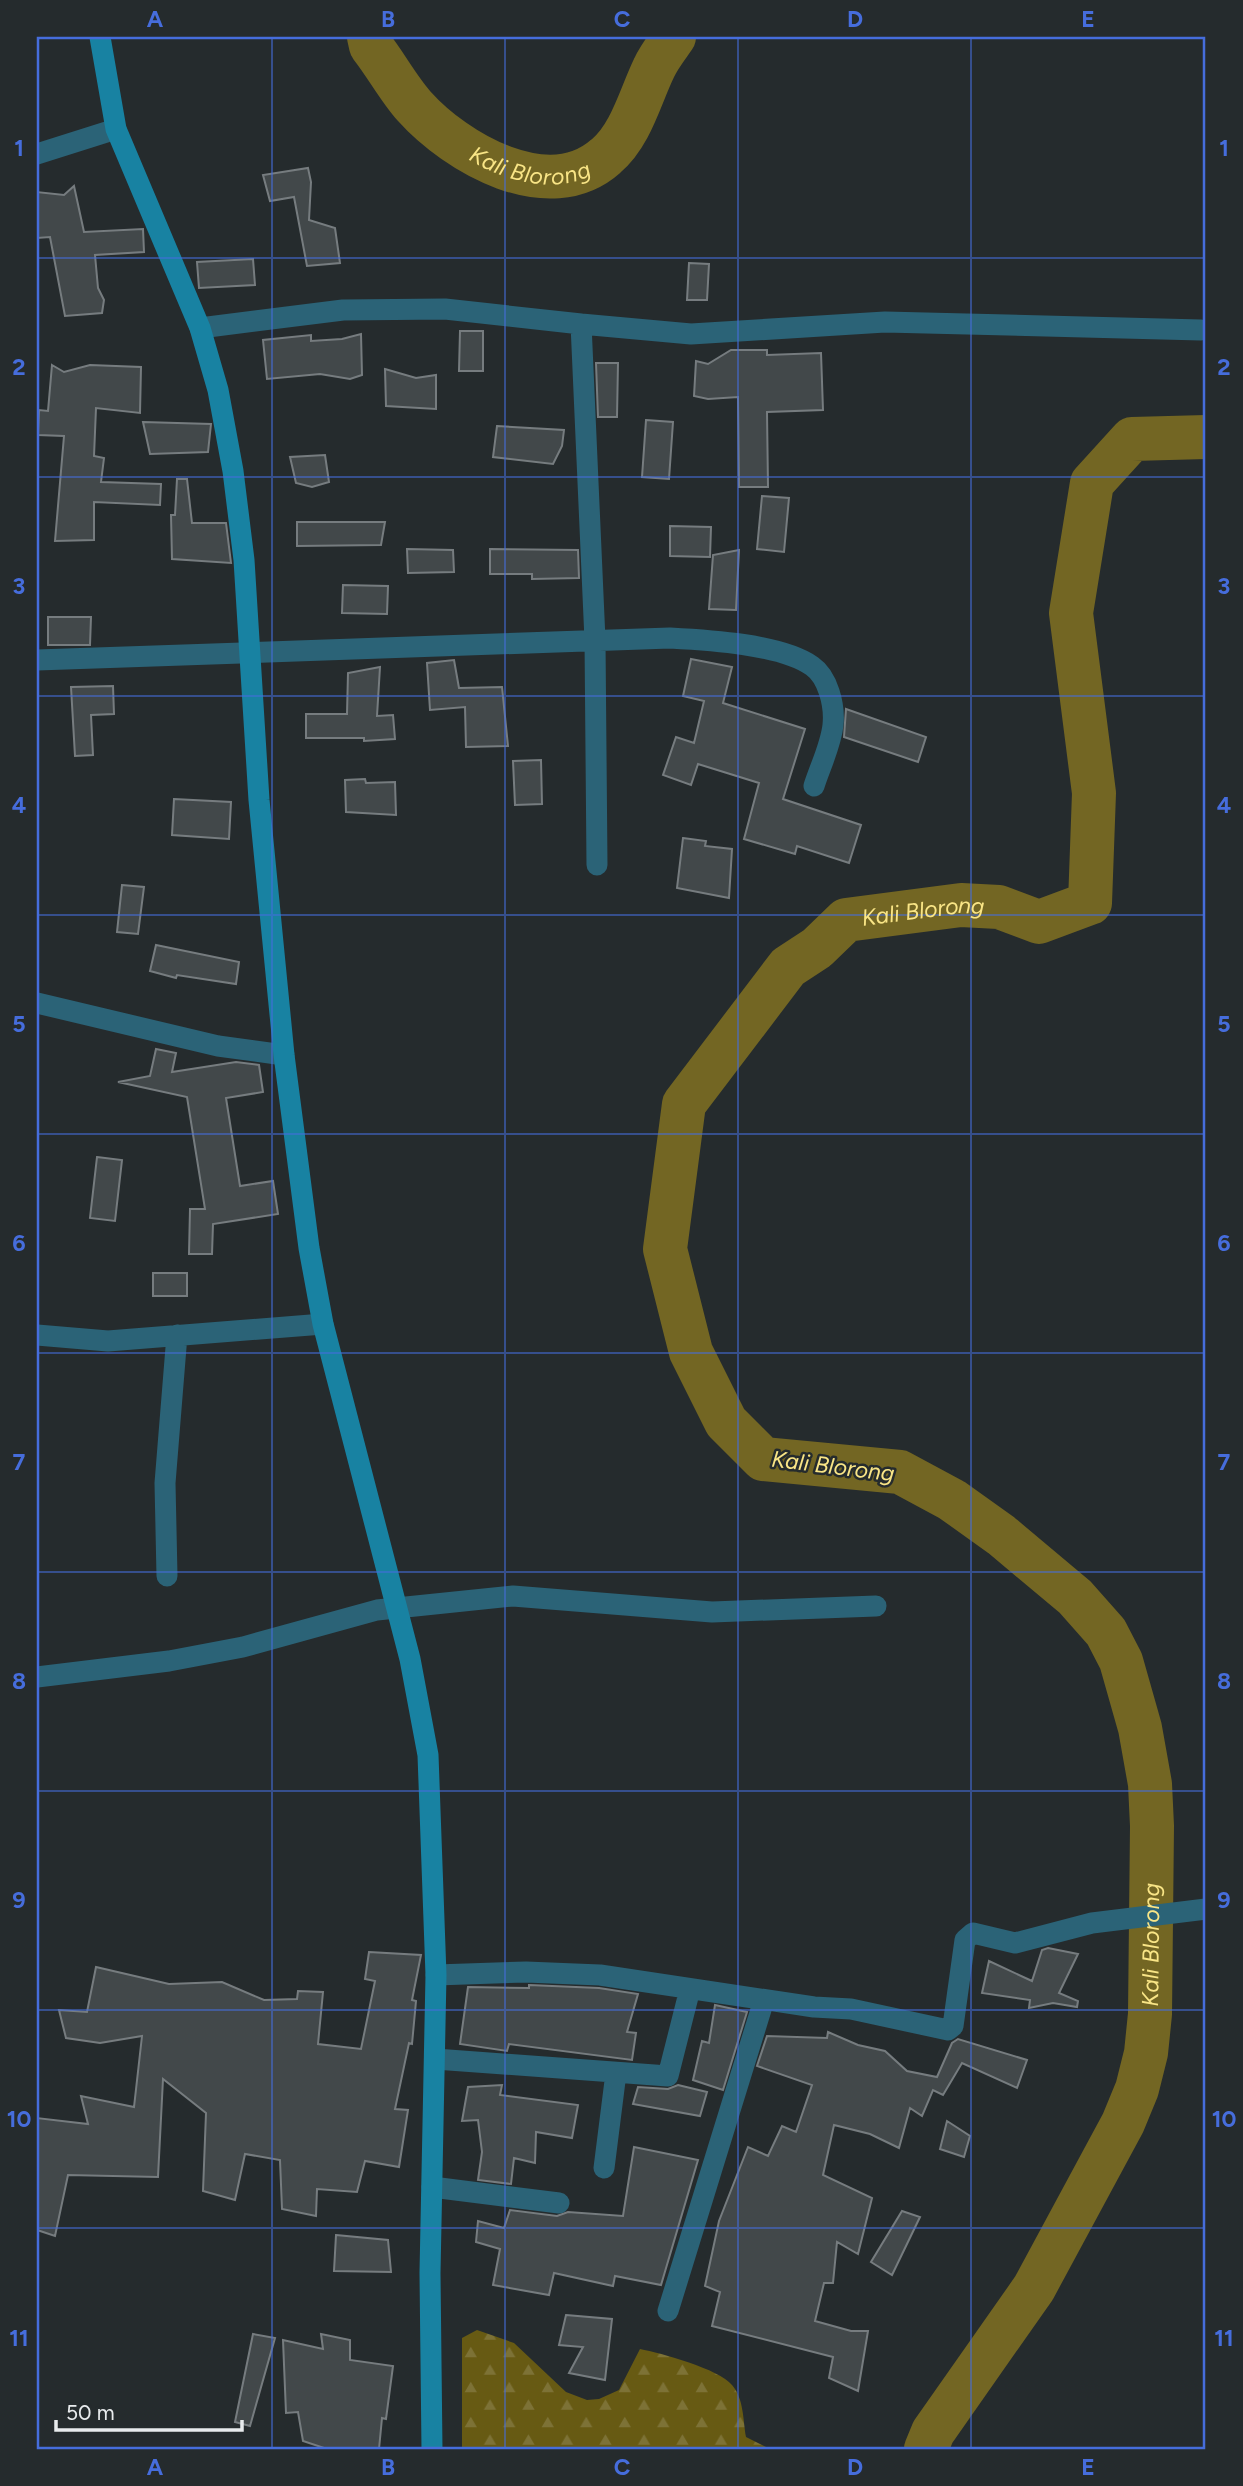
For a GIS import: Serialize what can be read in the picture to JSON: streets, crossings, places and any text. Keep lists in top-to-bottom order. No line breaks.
{"water":["Kali Blorong"],"scale_bar":"50 m","grid":{"columns":["A","B","C","D","E"],"rows":["1","2","3","4","5","6","7","8","9","10","11"]}}
